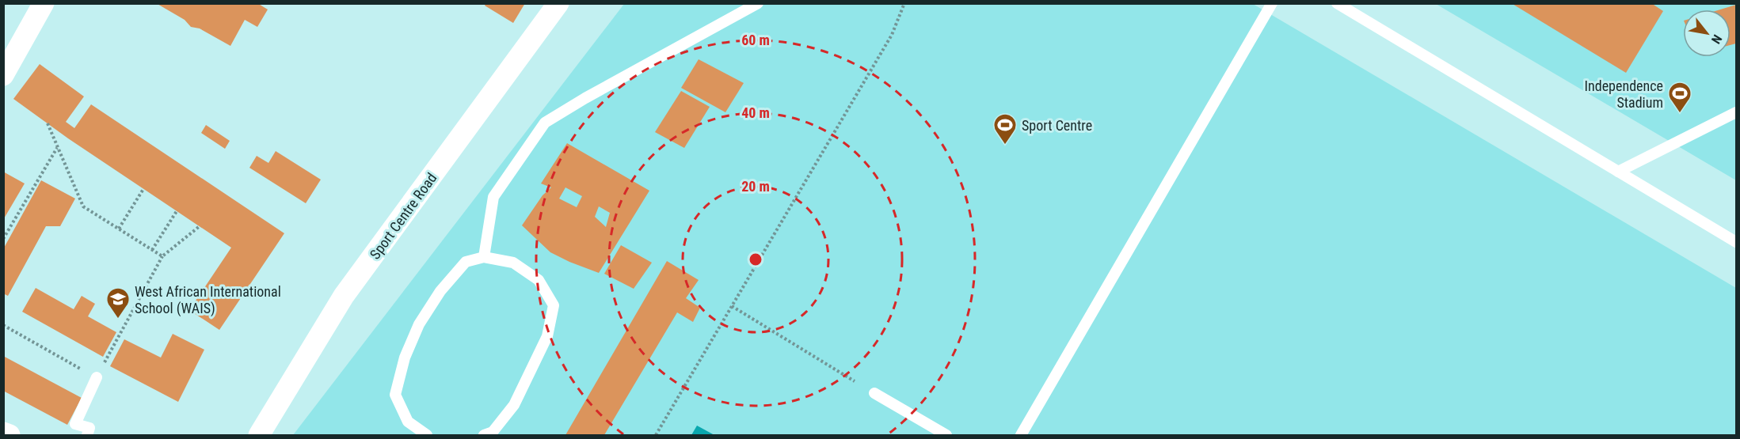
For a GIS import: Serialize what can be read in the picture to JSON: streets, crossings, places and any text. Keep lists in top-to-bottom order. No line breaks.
{"streets":{"street":["Sport Centre Road"]},"places":{"sports":["Independence Stadium","Sport Centre"],"school or university":["West African International School (WAIS)"]},"north":"bottom right","rings":["60 m","40 m","20 m"]}
